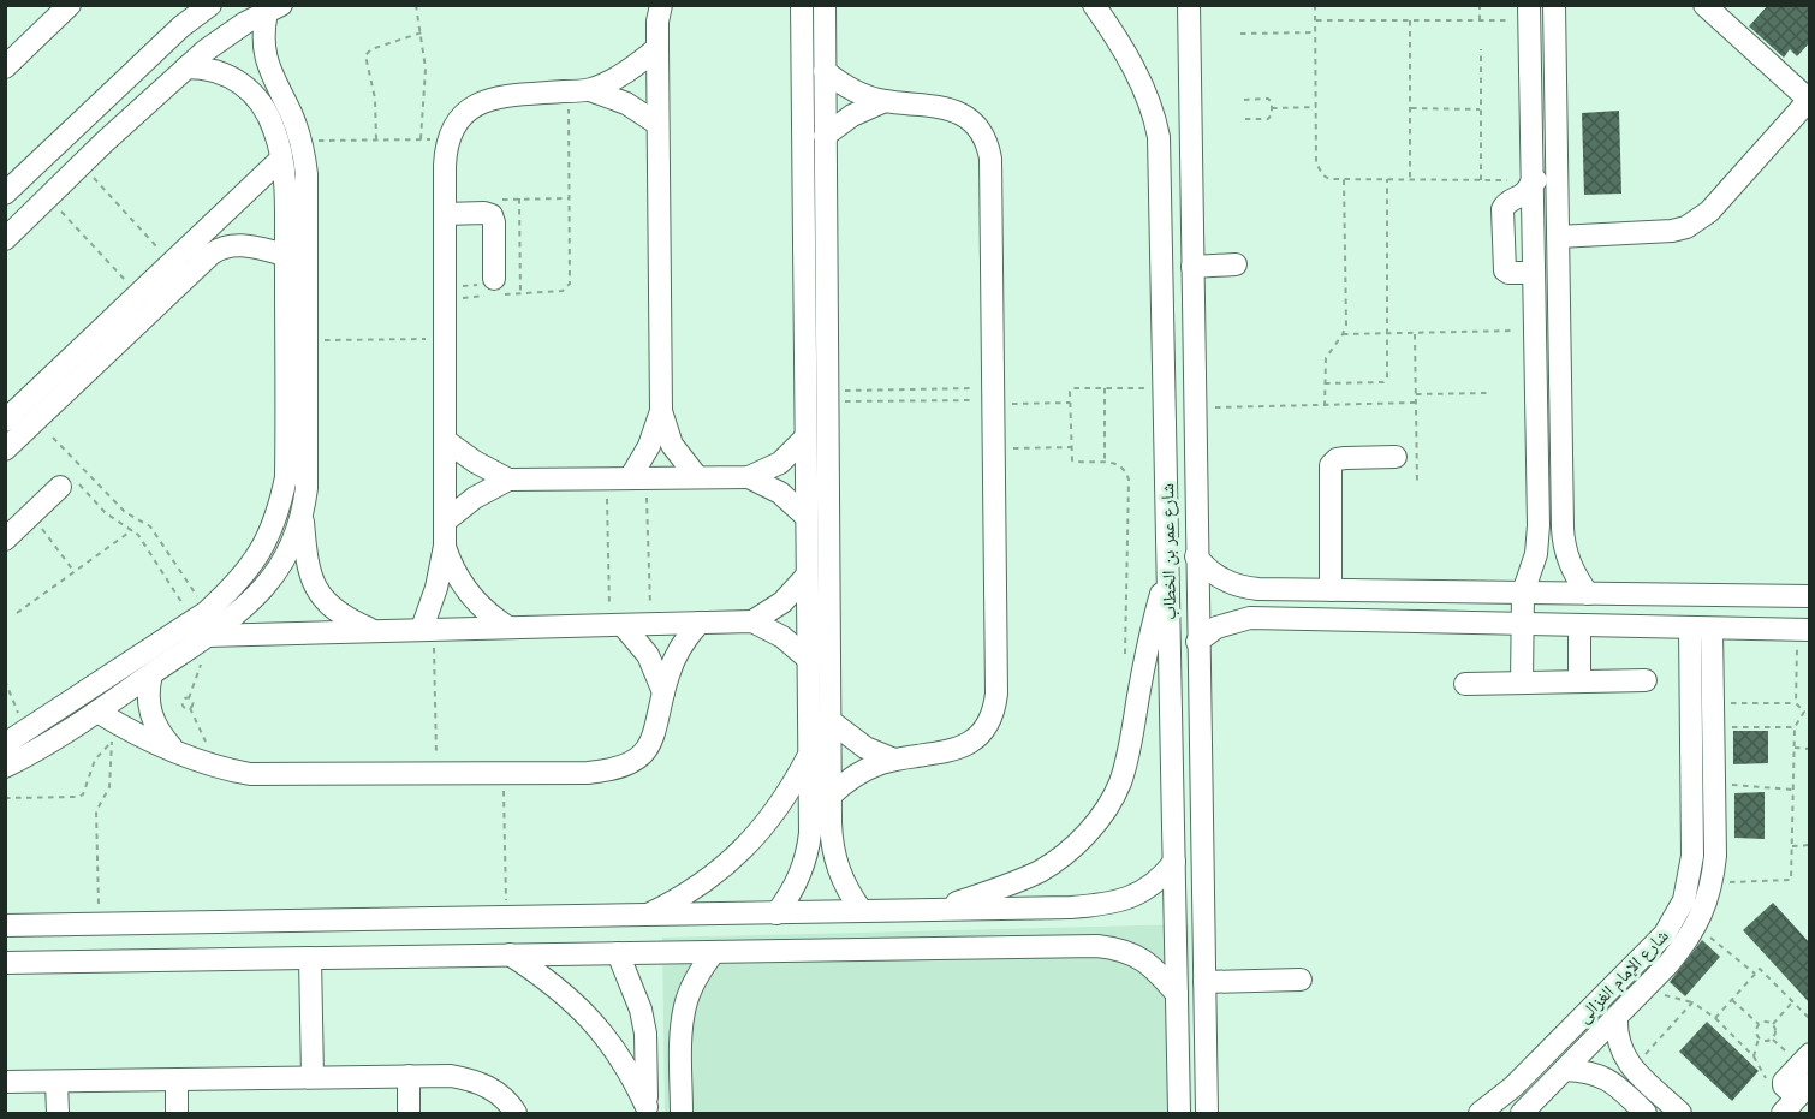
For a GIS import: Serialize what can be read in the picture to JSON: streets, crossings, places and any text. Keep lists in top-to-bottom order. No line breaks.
{"streets":{"street":["شارع عمر بن الخطاب","شارع الإمام الغزالى"]}}
